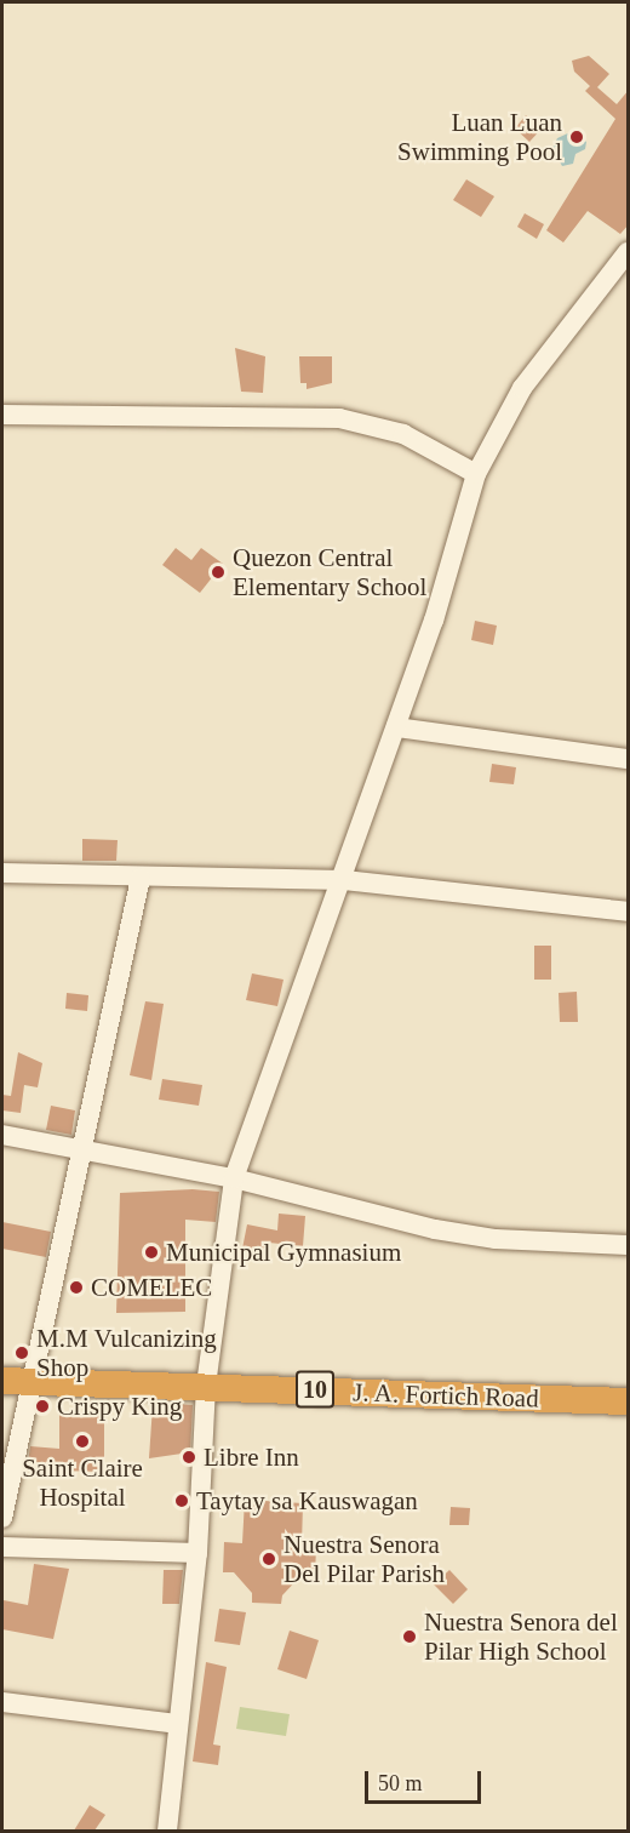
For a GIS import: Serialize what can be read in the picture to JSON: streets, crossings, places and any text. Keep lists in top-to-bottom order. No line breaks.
{"streets":{"highway":["10","J. A. Fortich Road"]},"places":["Luan Luan Swimming Pool","Quezon Central Elementary School","Municipal Gymnasium","COMELEC","M.M Vulcanizing Shop","Crispy King","Saint Claire Hospital","Libre Inn","Taytay sa Kauswagan","Nuestra Senora Del Pilar Parish","Nuestra Senora del Pilar High School"],"scale_bar":"50 m"}
